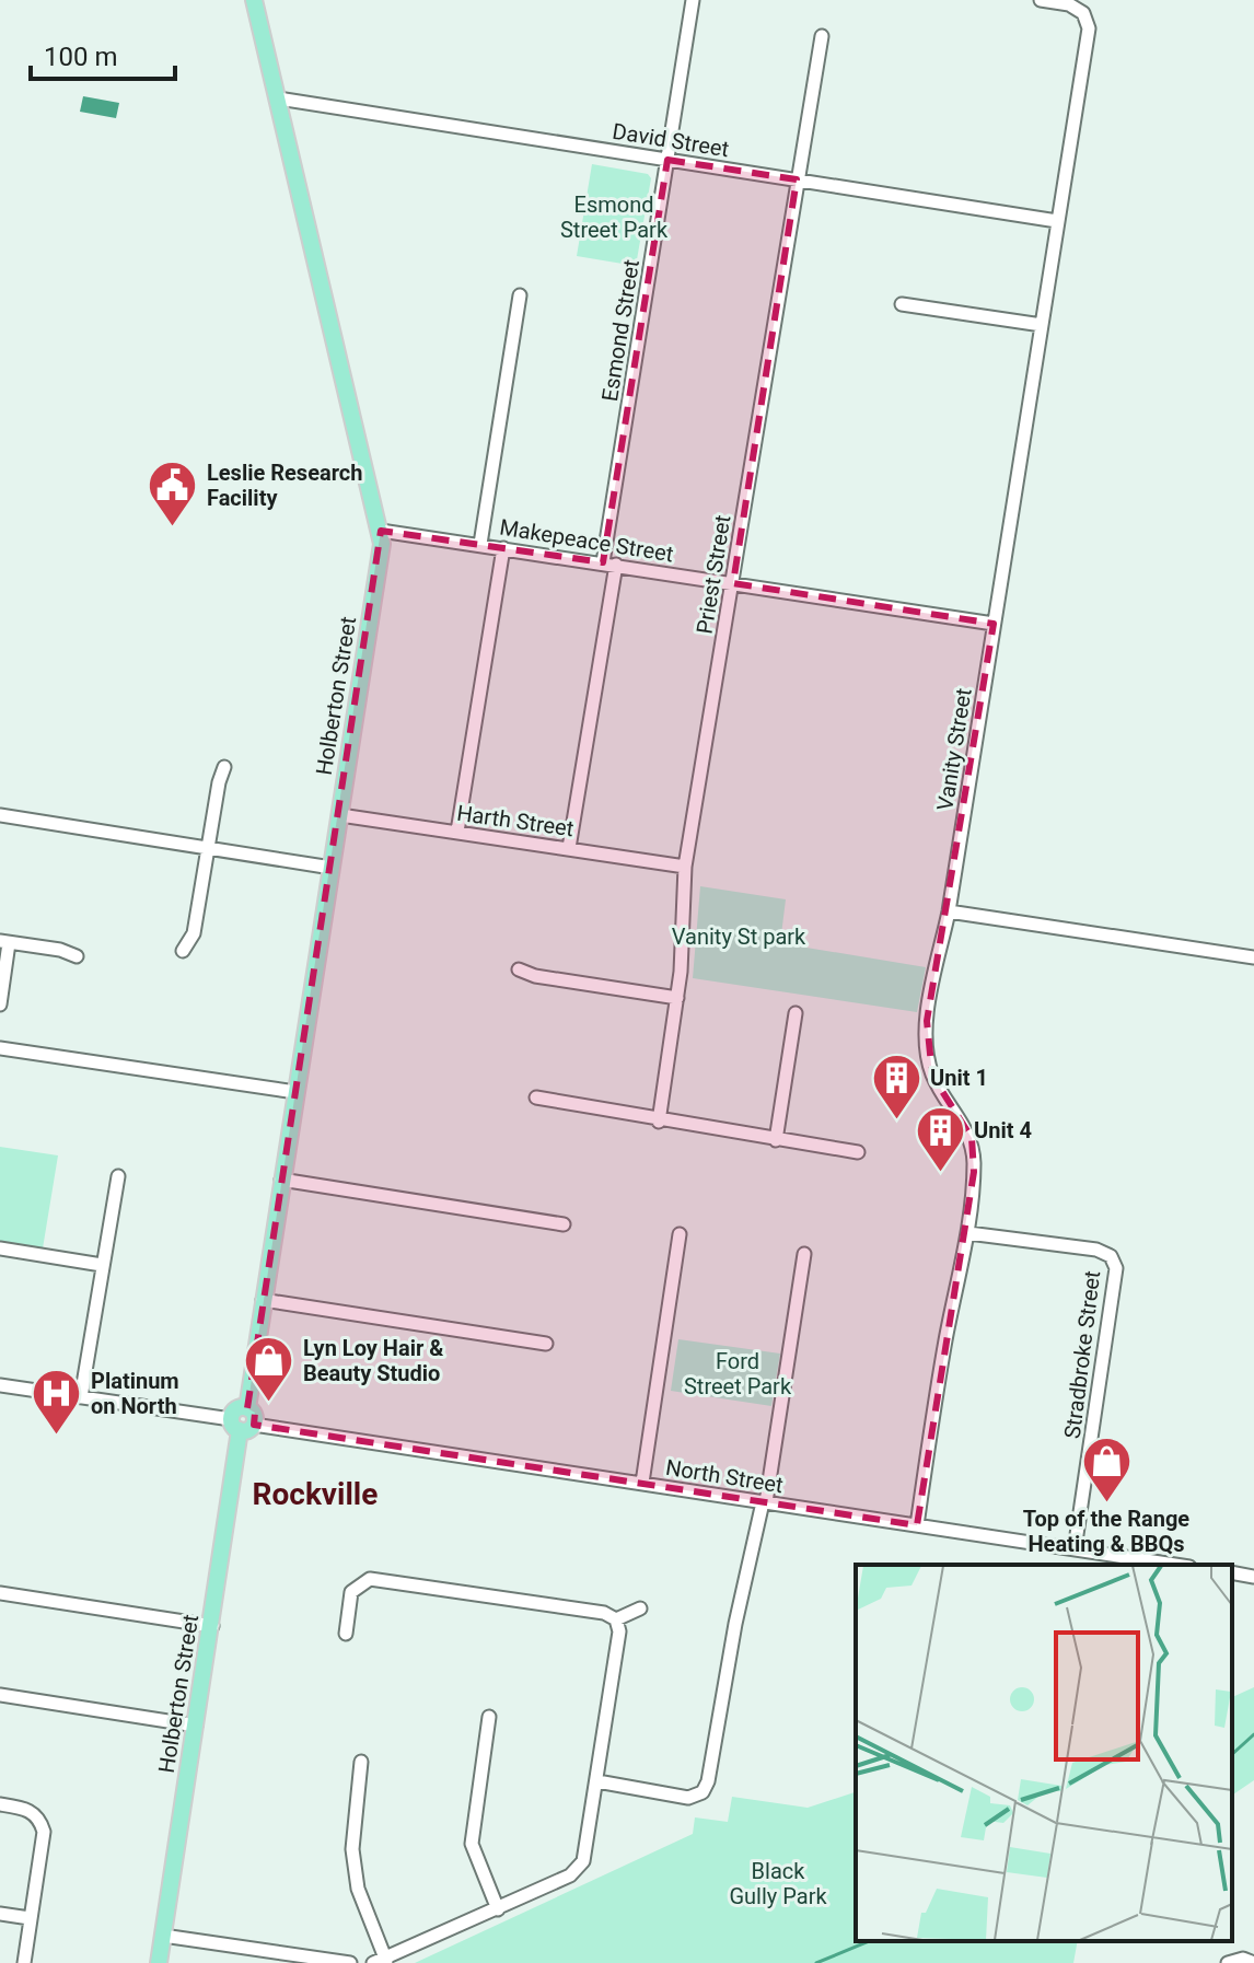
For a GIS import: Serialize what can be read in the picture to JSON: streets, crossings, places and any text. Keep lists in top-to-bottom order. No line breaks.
{"streets":{"main road":["Holberton Street"],"street":["David Street","Esmond Street","Makepeace Street","Priest Street","Vanity Street","Harth Street","Stradbroke Street","North Street"]},"crossings":[["David Street","Esmond Street"],["David Street","Priest Street"],["David Street","Holberton Street"],["David Street","Vanity Street"],["Esmond Street","Makepeace Street"],["Esmond Street","Harth Street"],["Makepeace Street","Priest Street"],["Makepeace Street","Holberton Street"],["Makepeace Street","Vanity Street"],["Priest Street","Harth Street"],["Holberton Street","Harth Street"],["Holberton Street","North Street"],["Vanity Street","Stradbroke Street"],["Vanity Street","North Street"],["Stradbroke Street","North Street"]],"districts":["Rockville"],"parks":["Esmond Street Park","Vanity St park","Ford Street Park","Black Gully Park"],"places":{"public building":["Leslie Research Facility"],"building":["Unit 1","Unit 4"],"shop":["Lyn Loy Hair & Beauty Studio","Top of the Range Heating & BBQs"],"hospital":["Platinum on North"]},"scale_bar":"100 m"}
